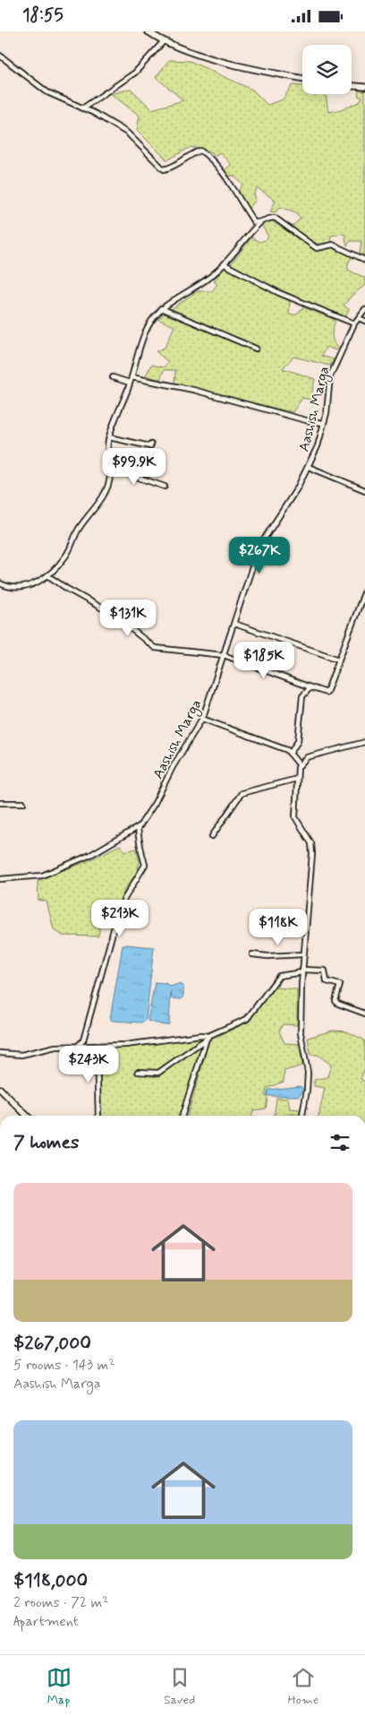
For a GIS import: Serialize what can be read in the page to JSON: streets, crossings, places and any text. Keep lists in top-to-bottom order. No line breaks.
{"streets":{"street":["Aashish Marga"]},"page":{"status":"18:55","price":["$99.9K","$267K","$131K","$185K","$213K","$118K","$243K"],"heading":"7 homes","list":[{"name":"$267,000","note":"5 rooms · 143 m² · Aashish Marga"},{"name":"$118,000","note":"2 rooms · 72 m² · Apartment"}],"tabs":["Map","Saved","Home"]}}
